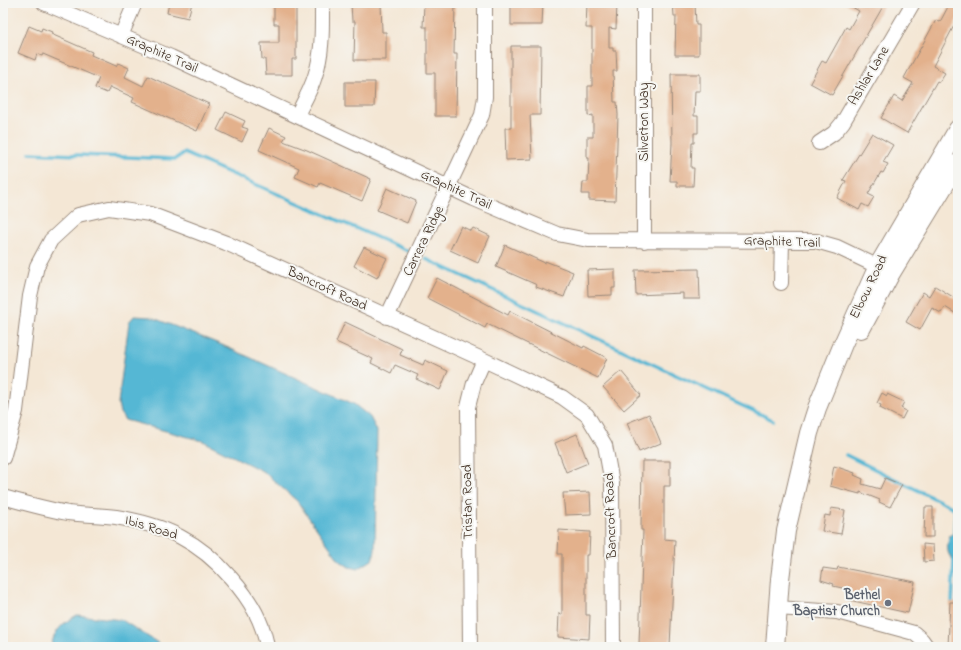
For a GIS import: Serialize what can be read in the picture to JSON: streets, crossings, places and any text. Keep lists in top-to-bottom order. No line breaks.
{"streets":{"main road":["Elbow Road"],"street":["Graphite Trail","Ashlar Lane","Silverton Way","Carrera Ridge","Bancroft Road","Tristan Road","Ibis Road"]},"crossings":[["Graphite Trail","Silverton Way"],["Graphite Trail","Carrera Ridge"],["Graphite Trail","Elbow Road"],["Carrera Ridge","Bancroft Road"],["Bancroft Road","Tristan Road"]],"places":["Bethel Baptist Church"]}
